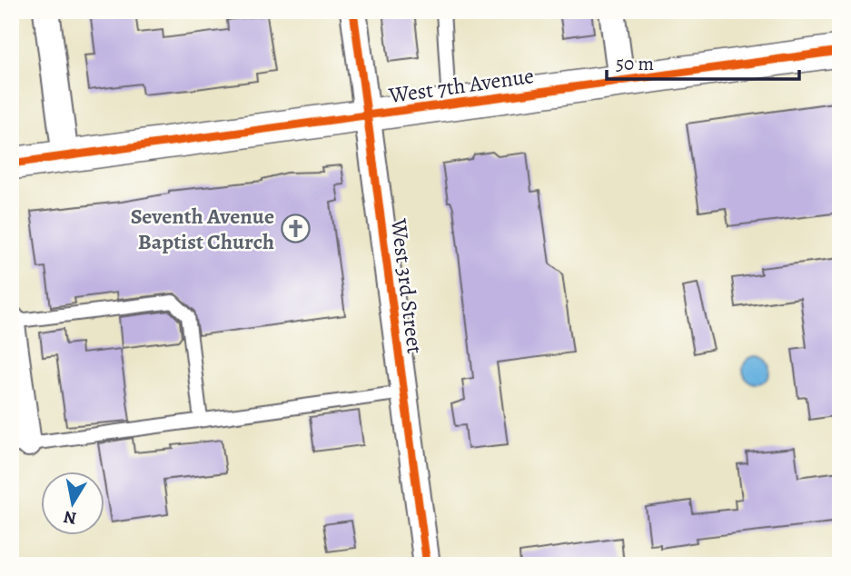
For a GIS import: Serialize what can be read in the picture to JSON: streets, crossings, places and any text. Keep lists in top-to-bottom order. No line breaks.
{"streets":{"street":["West 7th Avenue","West 3rd Street"]},"crossings":[["West 7th Avenue","West 3rd Street"]],"places":{"church":["Seventh Avenue Baptist Church"]},"scale_bar":"50 m","north":"bottom"}
